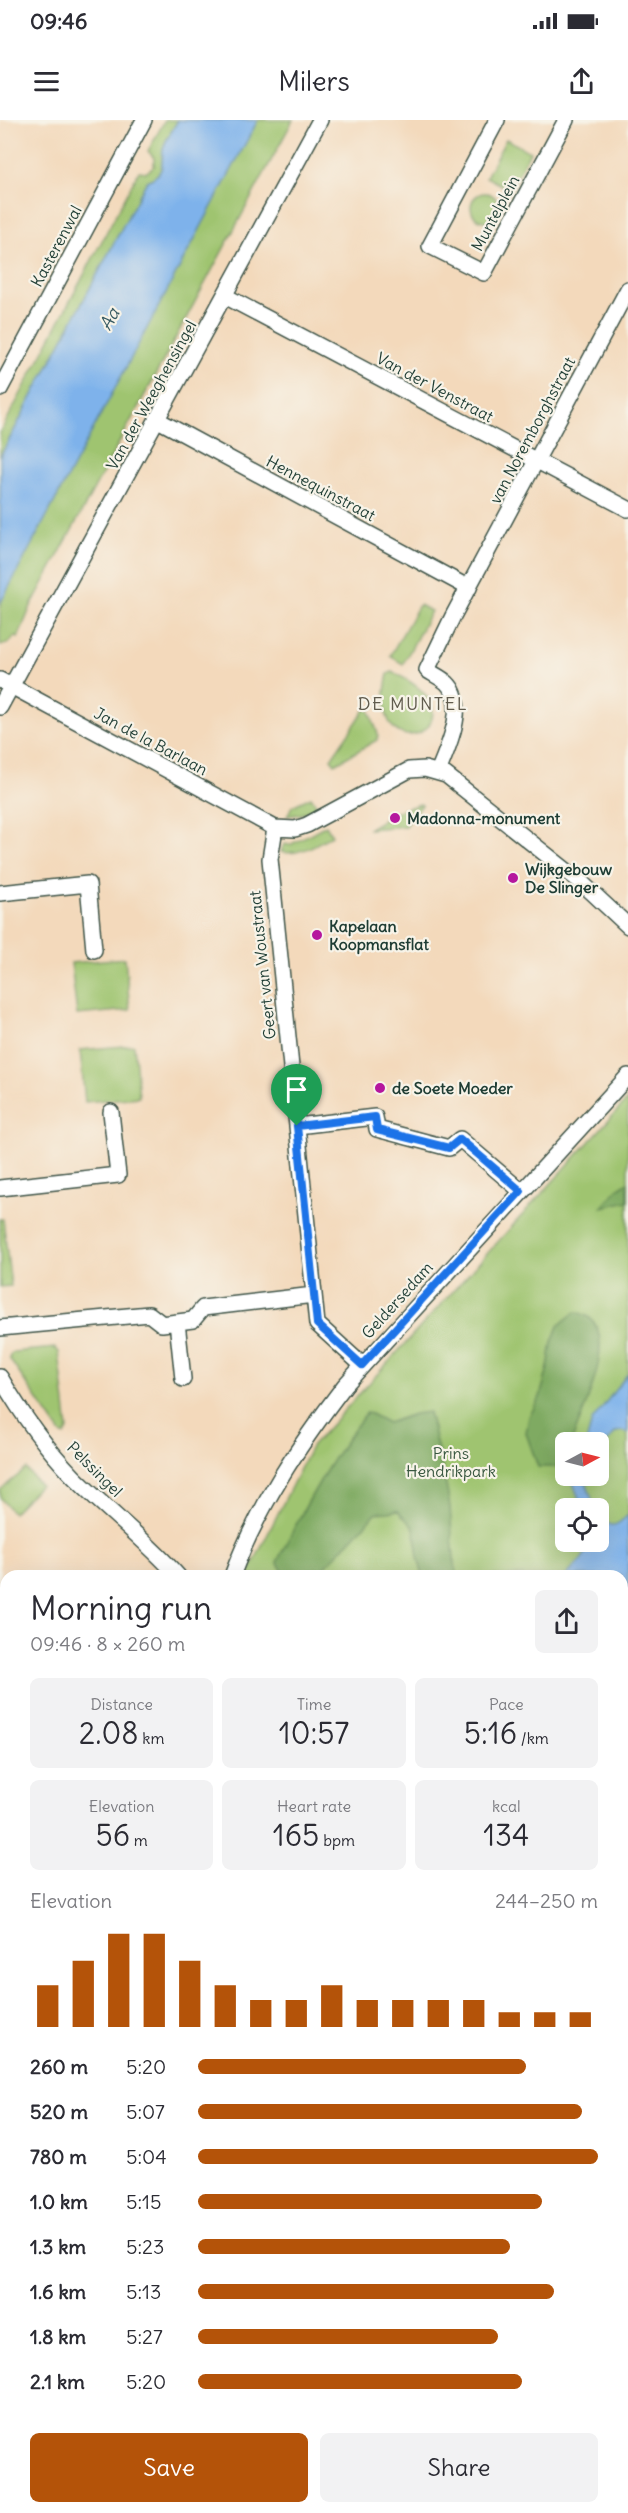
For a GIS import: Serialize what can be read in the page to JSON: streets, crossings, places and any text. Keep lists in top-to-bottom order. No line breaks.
{"streets":{"street":["Muntelplein","Kasterenwal","Van der Venstraat","Van der Weeghensingel","van Noremborghstraat","Hennequinstraat","Jan de la Barlaan","Geert van Woustraat","Geldersedam","Pelssingel"]},"crossings":[["Van der Venstraat","Van der Weeghensingel"],["Van der Venstraat","van Noremborghstraat"],["Van der Weeghensingel","Hennequinstraat"],["Van der Weeghensingel","Jan de la Barlaan"],["van Noremborghstraat","Hennequinstraat"],["Jan de la Barlaan","Geert van Woustraat"],["Geert van Woustraat","Geldersedam"]],"districts":["DE MUNTEL"],"water":["Aa"],"parks":["Prins Hendrikpark"],"places":["Madonna-monument","Wijkgebouw De Slinger","Kapelaan Koopmansflat","de Soete Moeder"],"north":"right","page":{"status":"09:46","header":"Milers","heading":["Morning run","09:46 · 8 × 260 m"],"stats":[["Distance","2.08 km"],["Time","10:57"],["Pace","5:16 /km"],["Elevation","56 m"],["Heart rate","165 bpm"],["kcal","134"]],"chart":["Elevation","244–250 m"],"list":[{"name":"260 m","note":"5:20"},{"name":"520 m","note":"5:07"},{"name":"780 m","note":"5:04"},{"name":"1.0 km","note":"5:15"},{"name":"1.3 km","note":"5:23"},{"name":"1.6 km","note":"5:13"},{"name":"1.8 km","note":"5:27"},{"name":"2.1 km","note":"5:20"}],"buttons":["Save","Share"]}}
